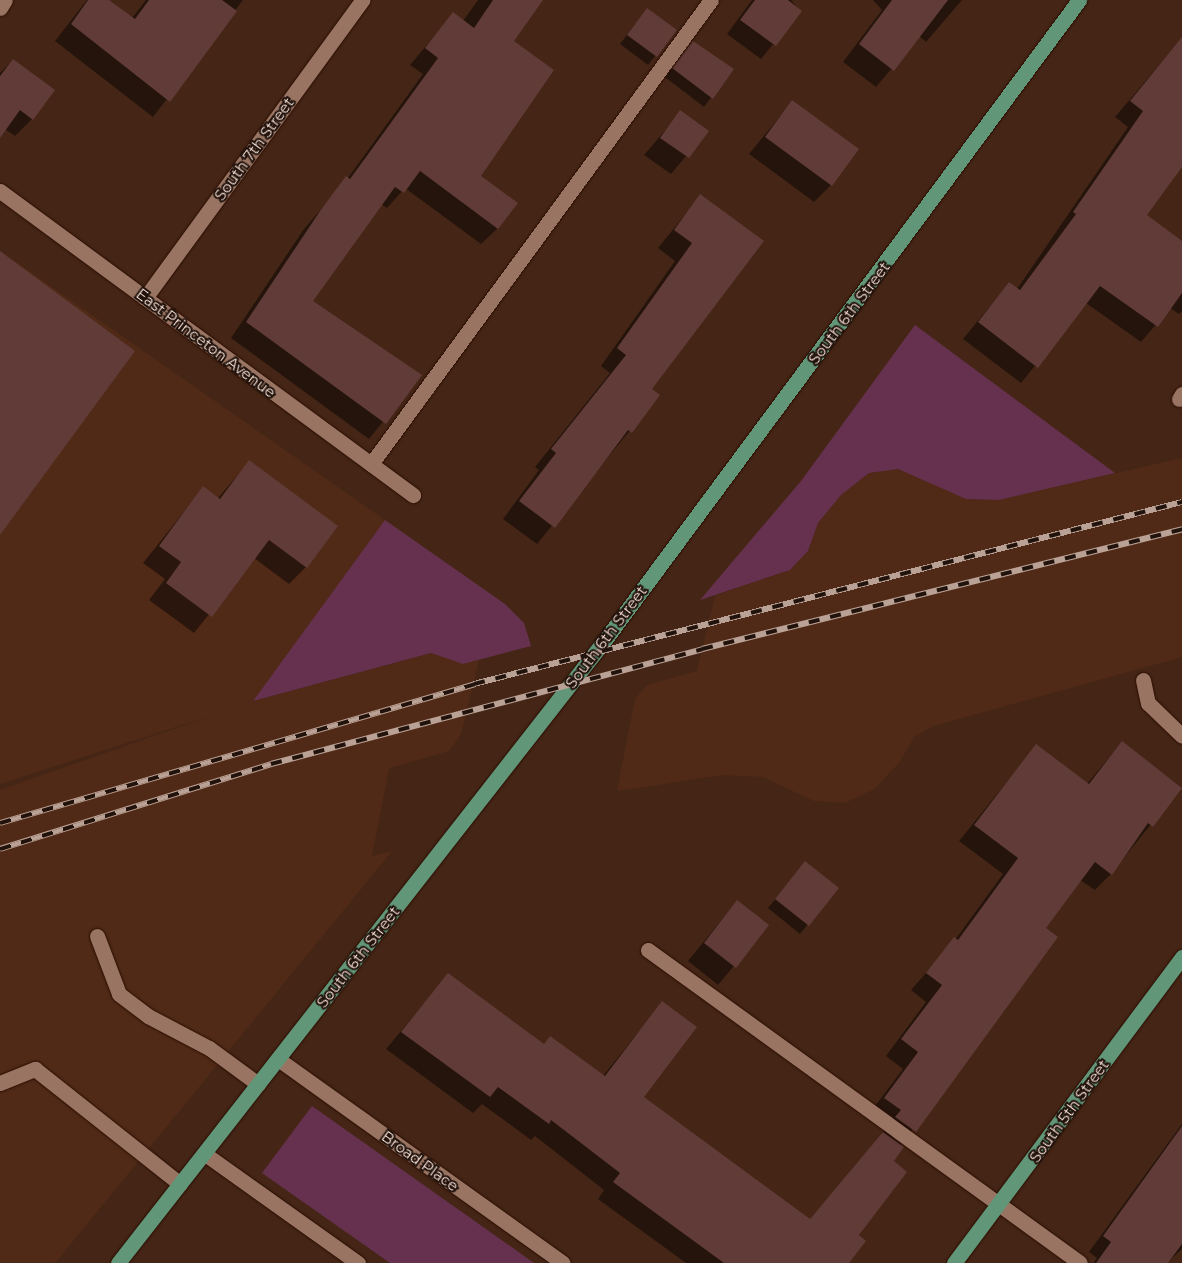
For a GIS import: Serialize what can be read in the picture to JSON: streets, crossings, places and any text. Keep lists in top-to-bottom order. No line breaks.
{"streets":{"main road":["South 6th Street","South 5th Street"],"street":["South 7th Street","East Princeton Avenue","Broad Place"]},"crossings":[["South 7th Street","East Princeton Avenue"],["South 6th Street","Broad Place"]]}
